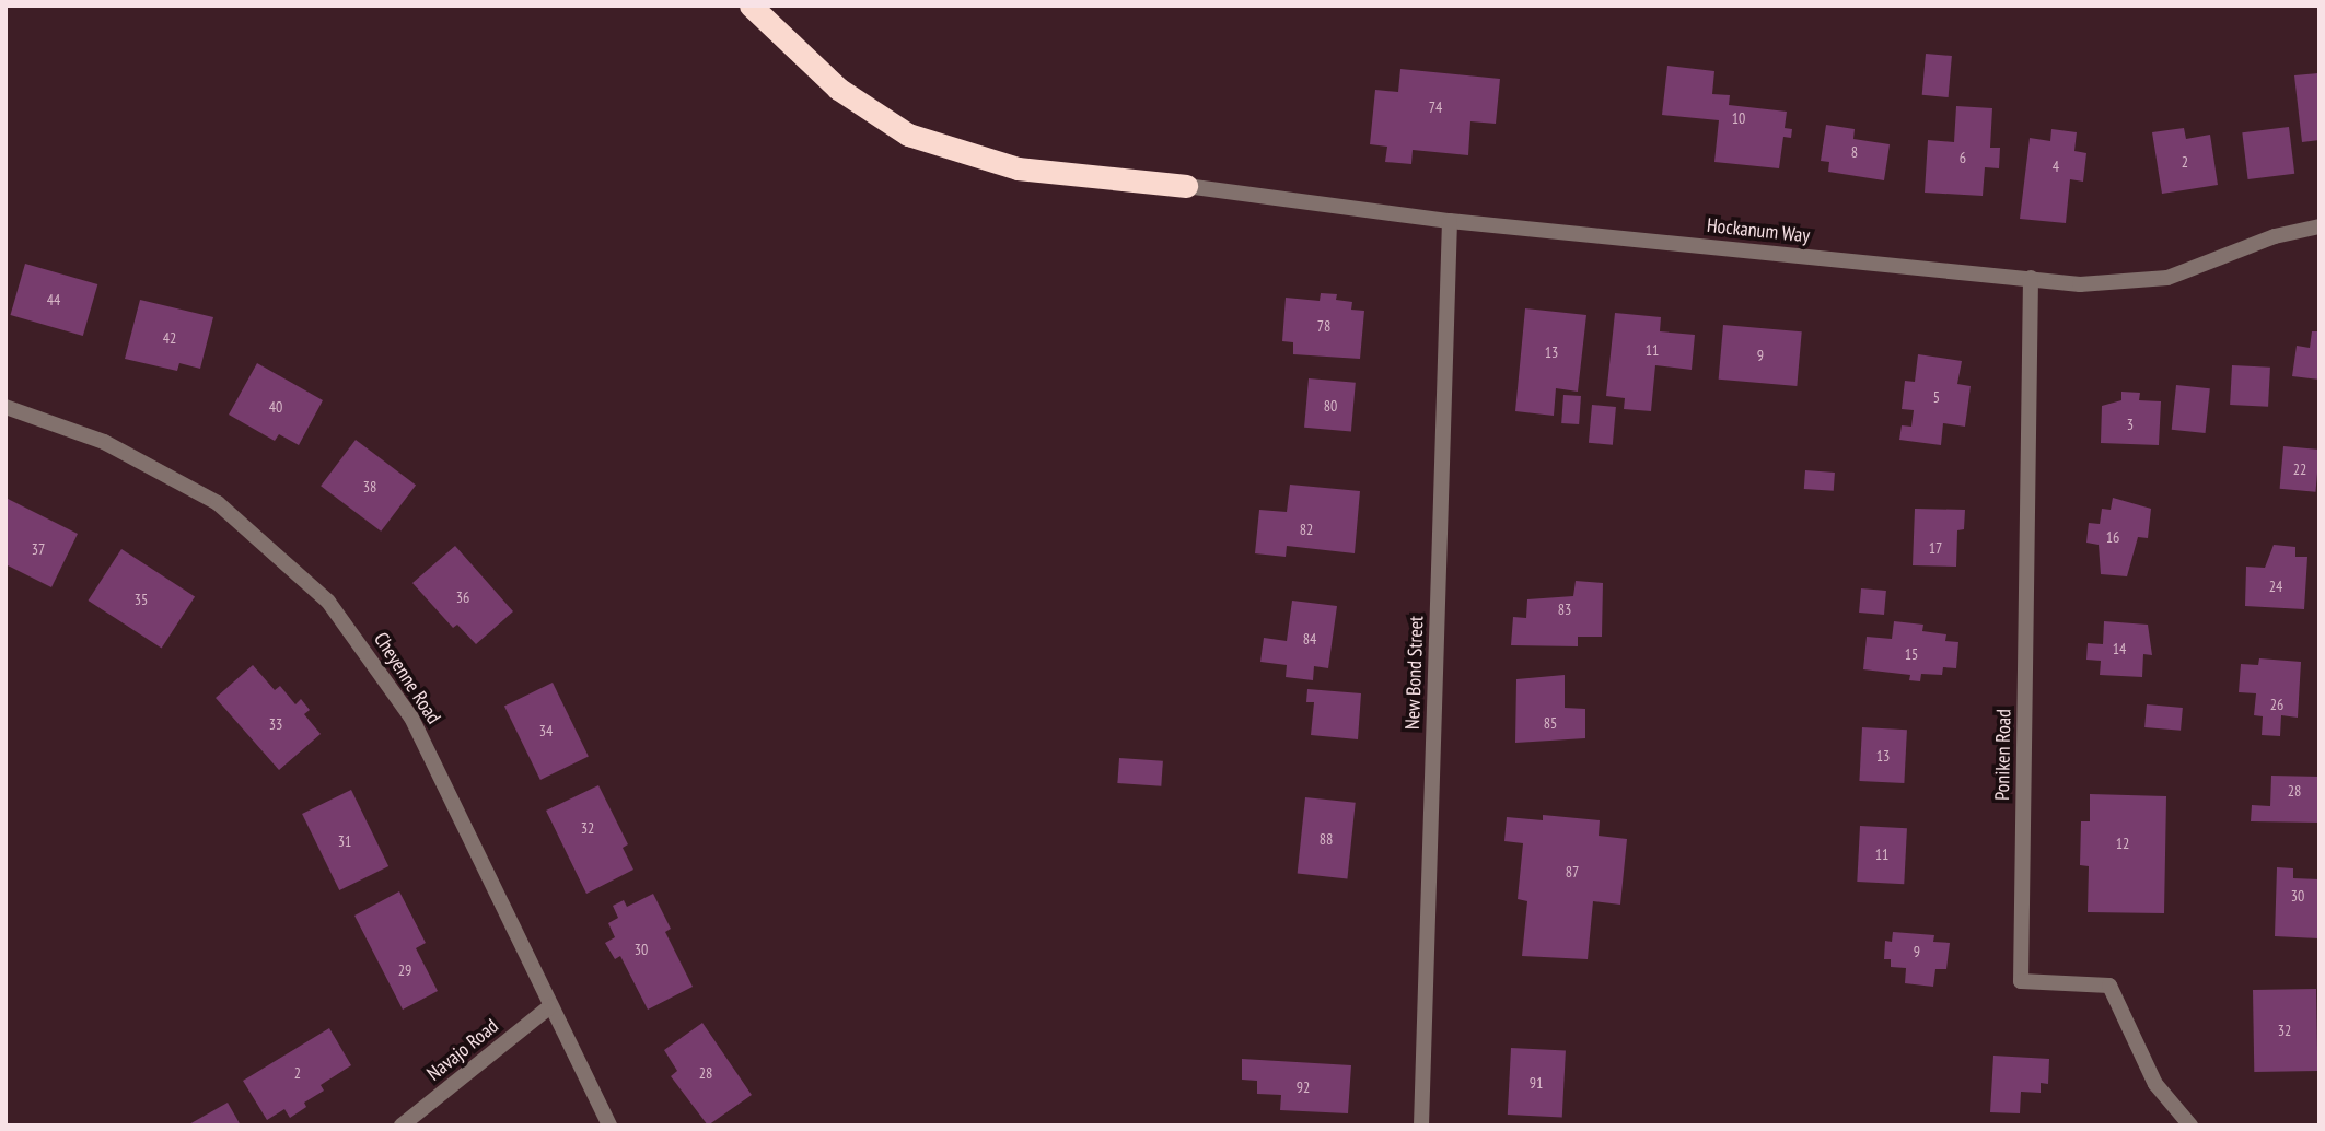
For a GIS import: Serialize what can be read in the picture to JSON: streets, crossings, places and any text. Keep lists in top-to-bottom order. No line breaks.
{"streets":{"street":["Hockanum Way","New Bond Street","Cheyenne Road","Poniken Road","Navajo Road"]},"crossings":[["Hockanum Way","New Bond Street"],["Hockanum Way","Poniken Road"],["Cheyenne Road","Navajo Road"]],"house_numbers":["74","10","8","6","2","4","44","78","42","11","13","9","5","80","40","3","22","38","82","16","17","37","24","36","35","83","84","14","15","26","85","33","34","13","28","32","88","31","12","11","87","30","30","9","29","32","2","28","91","92"]}
